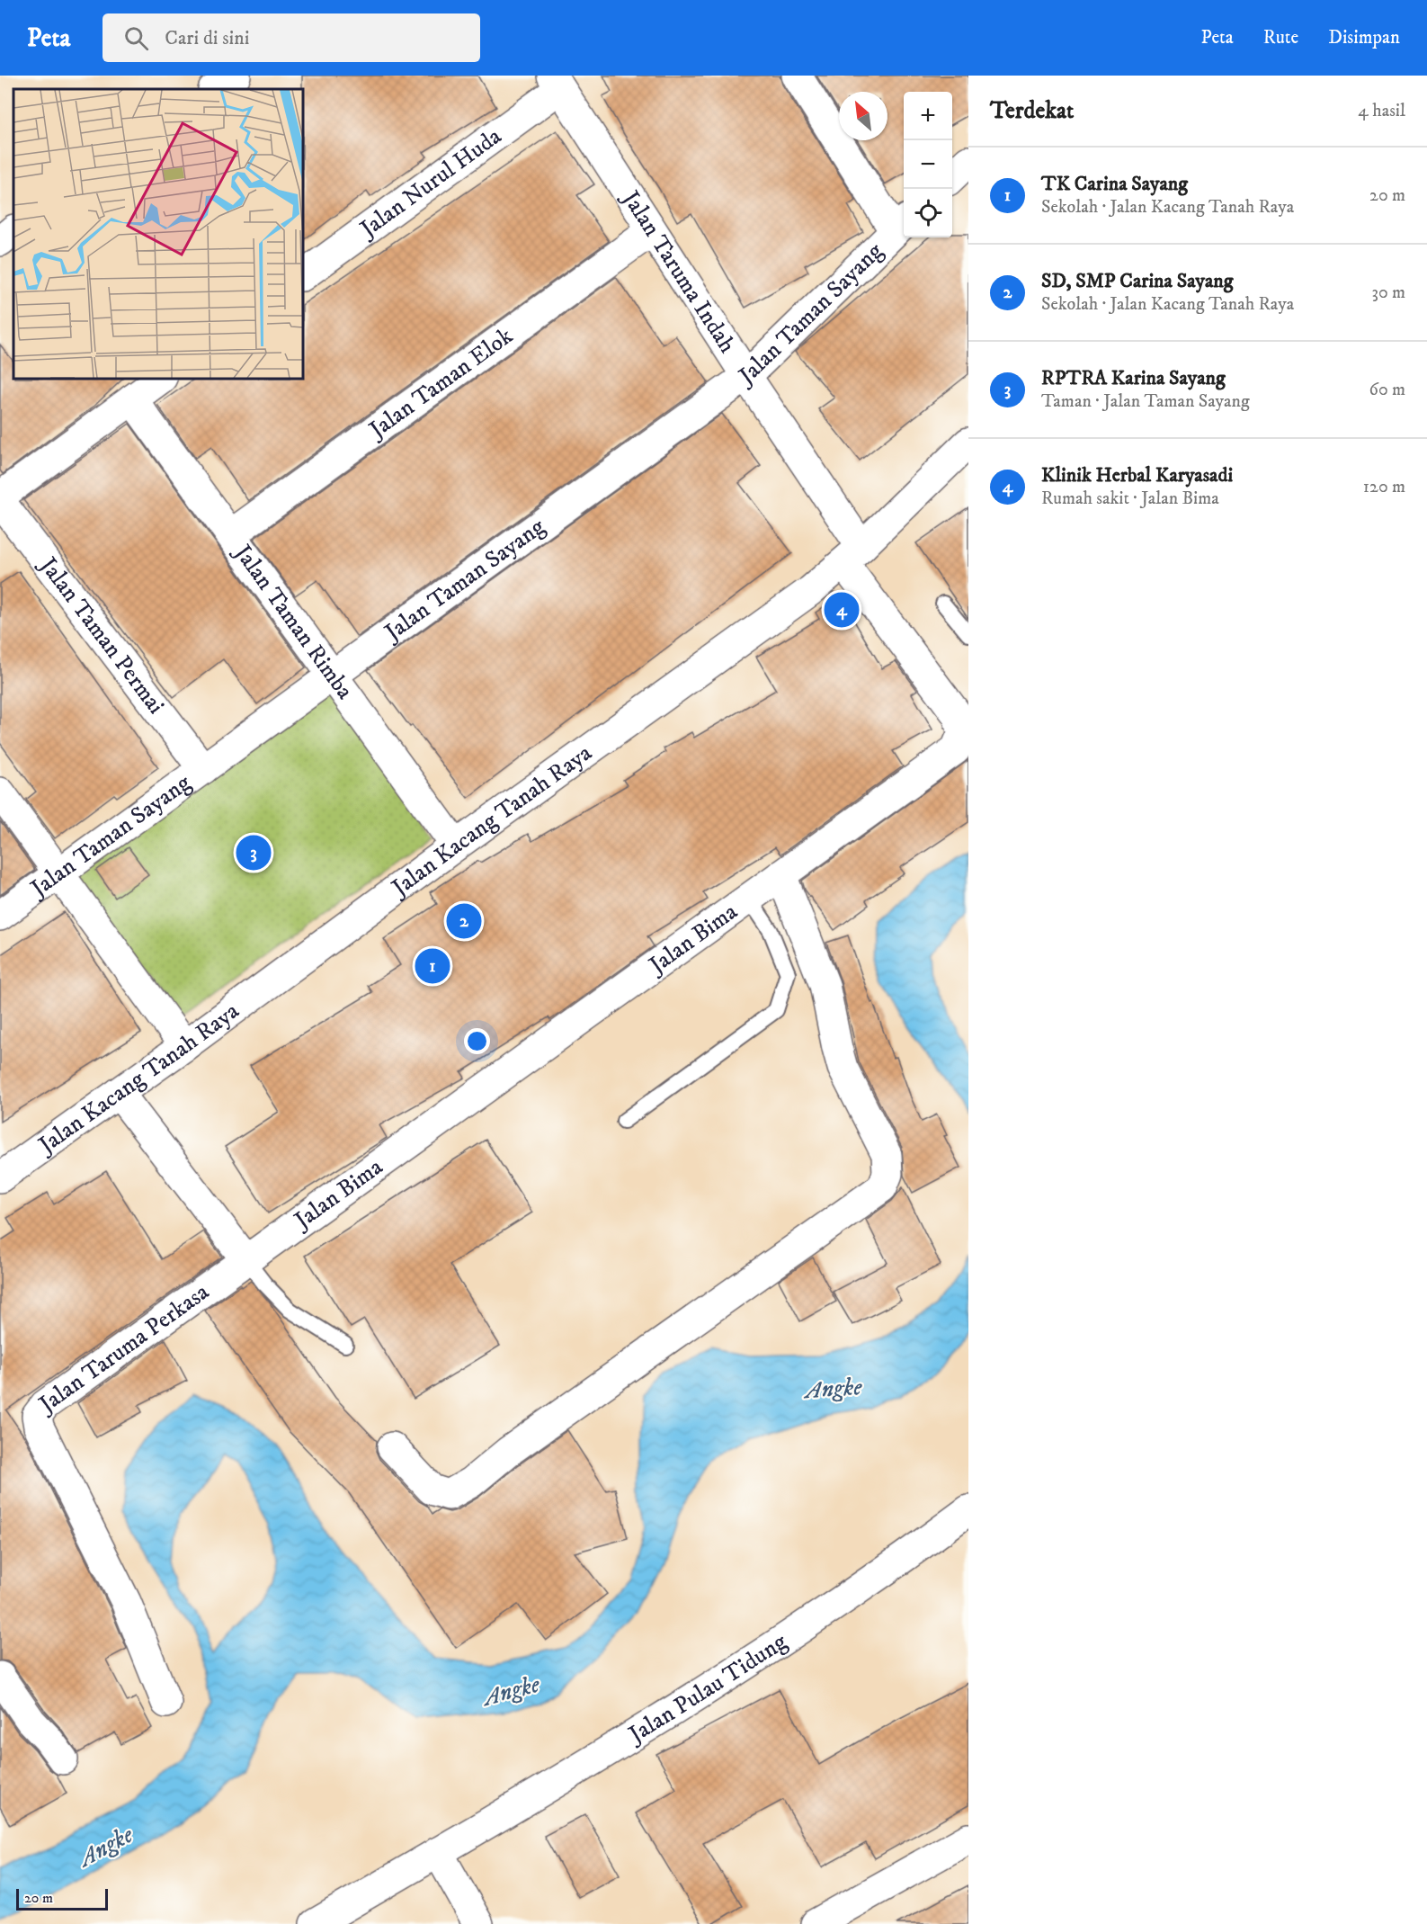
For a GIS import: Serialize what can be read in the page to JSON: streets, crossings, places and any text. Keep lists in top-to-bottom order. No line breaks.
{"streets":{"street":["Jalan Nurul Huda","Jalan Taruma Indah","Jalan Taman Sayang","Jalan Taman Elok","Jalan Taman Rimba","Jalan Taman Permai","Jalan Kacang Tanah Raya","Jalan Bima","Jalan Taruma Perkasa","Jalan Pulau Tidung"]},"crossings":[["Jalan Nurul Huda","Jalan Taruma Indah"],["Jalan Taruma Indah","Jalan Taman Sayang"],["Jalan Taruma Indah","Jalan Taman Elok"],["Jalan Taruma Indah","Jalan Kacang Tanah Raya"],["Jalan Taruma Indah","Jalan Bima"],["Jalan Taman Sayang","Jalan Taman Rimba"],["Jalan Taman Sayang","Jalan Taman Permai"],["Jalan Taman Elok","Jalan Taman Rimba"],["Jalan Taman Rimba","Jalan Kacang Tanah Raya"],["Jalan Kacang Tanah Raya","Jalan Bima"],["Jalan Bima","Jalan Taruma Perkasa"]],"water":["Angke"],"scale_bar":"20 m","north":"top left","page":{"header":"Peta","search":"Cari di sini","nav":["Peta","Rute","Disimpan"],"heading":["Terdekat","4 hasil"],"map_buttons":["+","−"],"list":[{"mark":"1","name":"TK Carina Sayang","note":"Sekolah · Jalan Kacang Tanah Raya","value":"20 m"},{"mark":"2","name":"SD, SMP Carina Sayang","note":"Sekolah · Jalan Kacang Tanah Raya","value":"30 m"},{"mark":"3","name":"RPTRA Karina Sayang","note":"Taman · Jalan Taman Sayang","value":"60 m"},{"mark":"4","name":"Klinik Herbal Karyasadi","note":"Rumah sakit · Jalan Bima","value":"120 m"}],"pins":["4","3","2","1"],"scale":"20 m"}}
